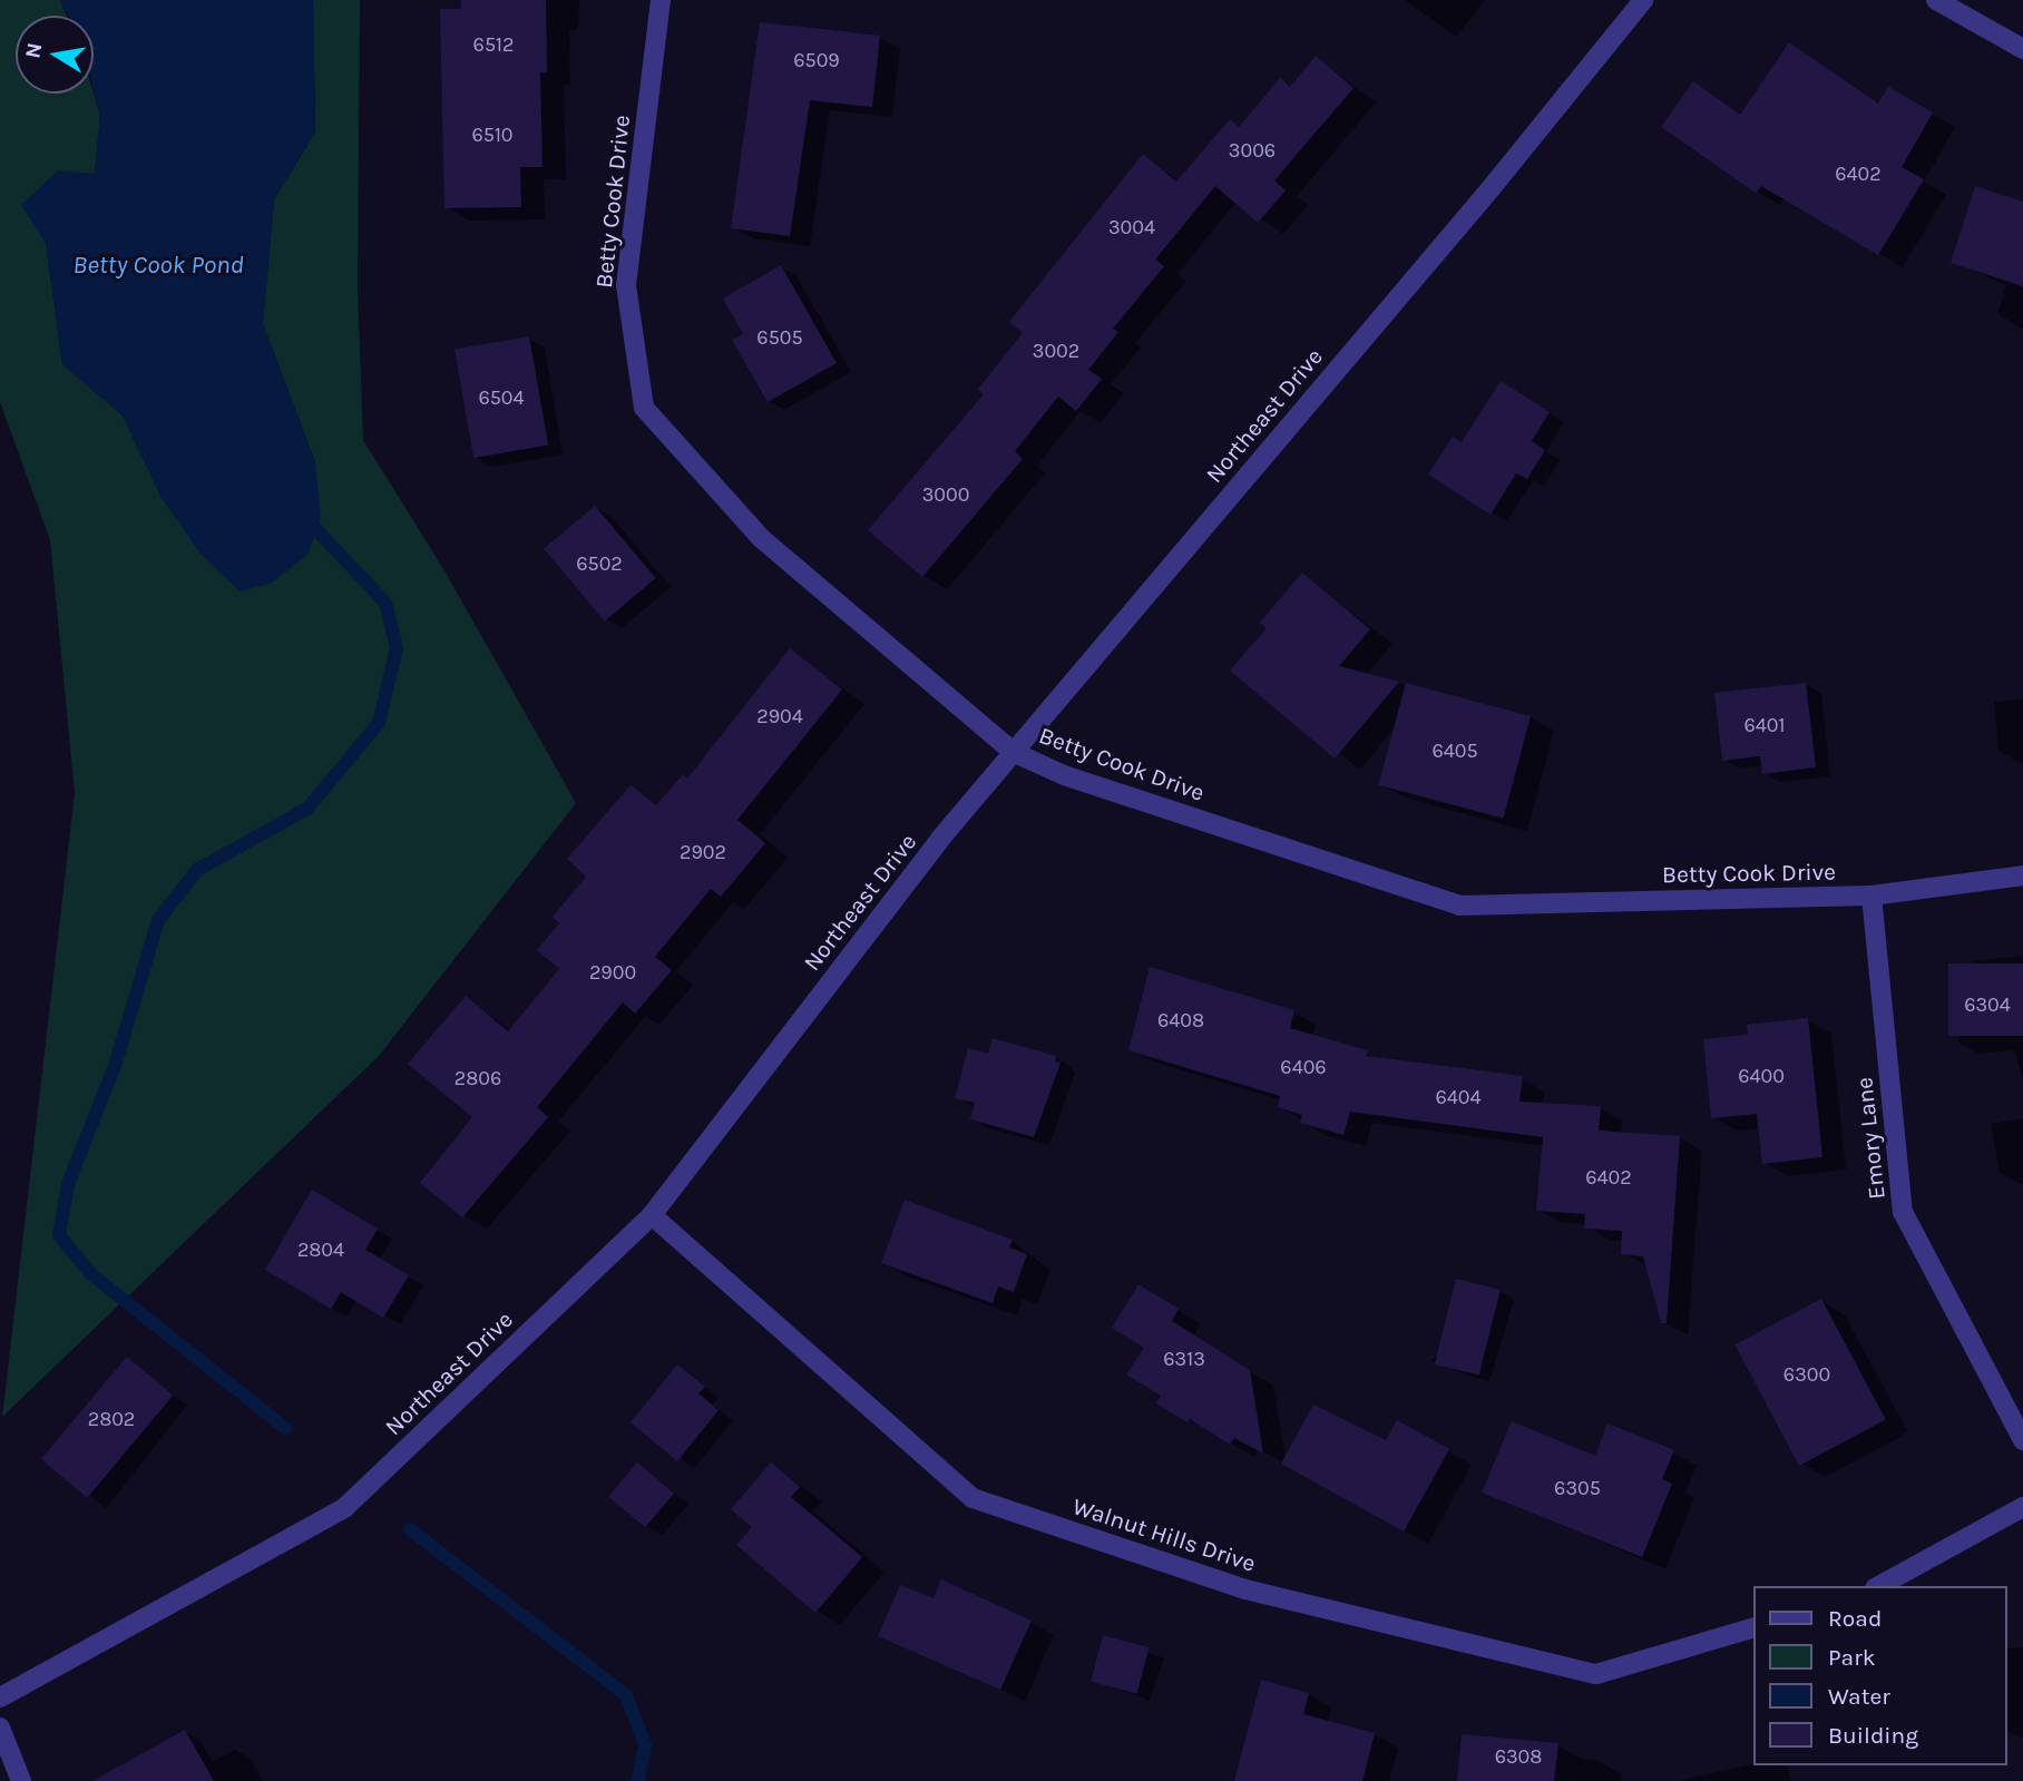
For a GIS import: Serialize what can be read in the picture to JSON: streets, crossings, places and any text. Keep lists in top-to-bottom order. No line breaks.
{"streets":{"street":["Betty Cook Drive","Northeast Drive","Emory Lane","Walnut Hills Drive"]},"crossings":[["Betty Cook Drive","Northeast Drive"],["Betty Cook Drive","Emory Lane"],["Northeast Drive","Walnut Hills Drive"]],"water":["Betty Cook Pond"],"house_numbers":["6512","6509","6510","3006","6402","3004","6505","3002","6504","3000","6502","2904","6401","6405","2902","2900","6304","6408","6406","6400","2806","6404","6402","2804","6313","6300","2802","6305","6308"],"legend":["Road","Park","Water","Building"],"north":"left"}
